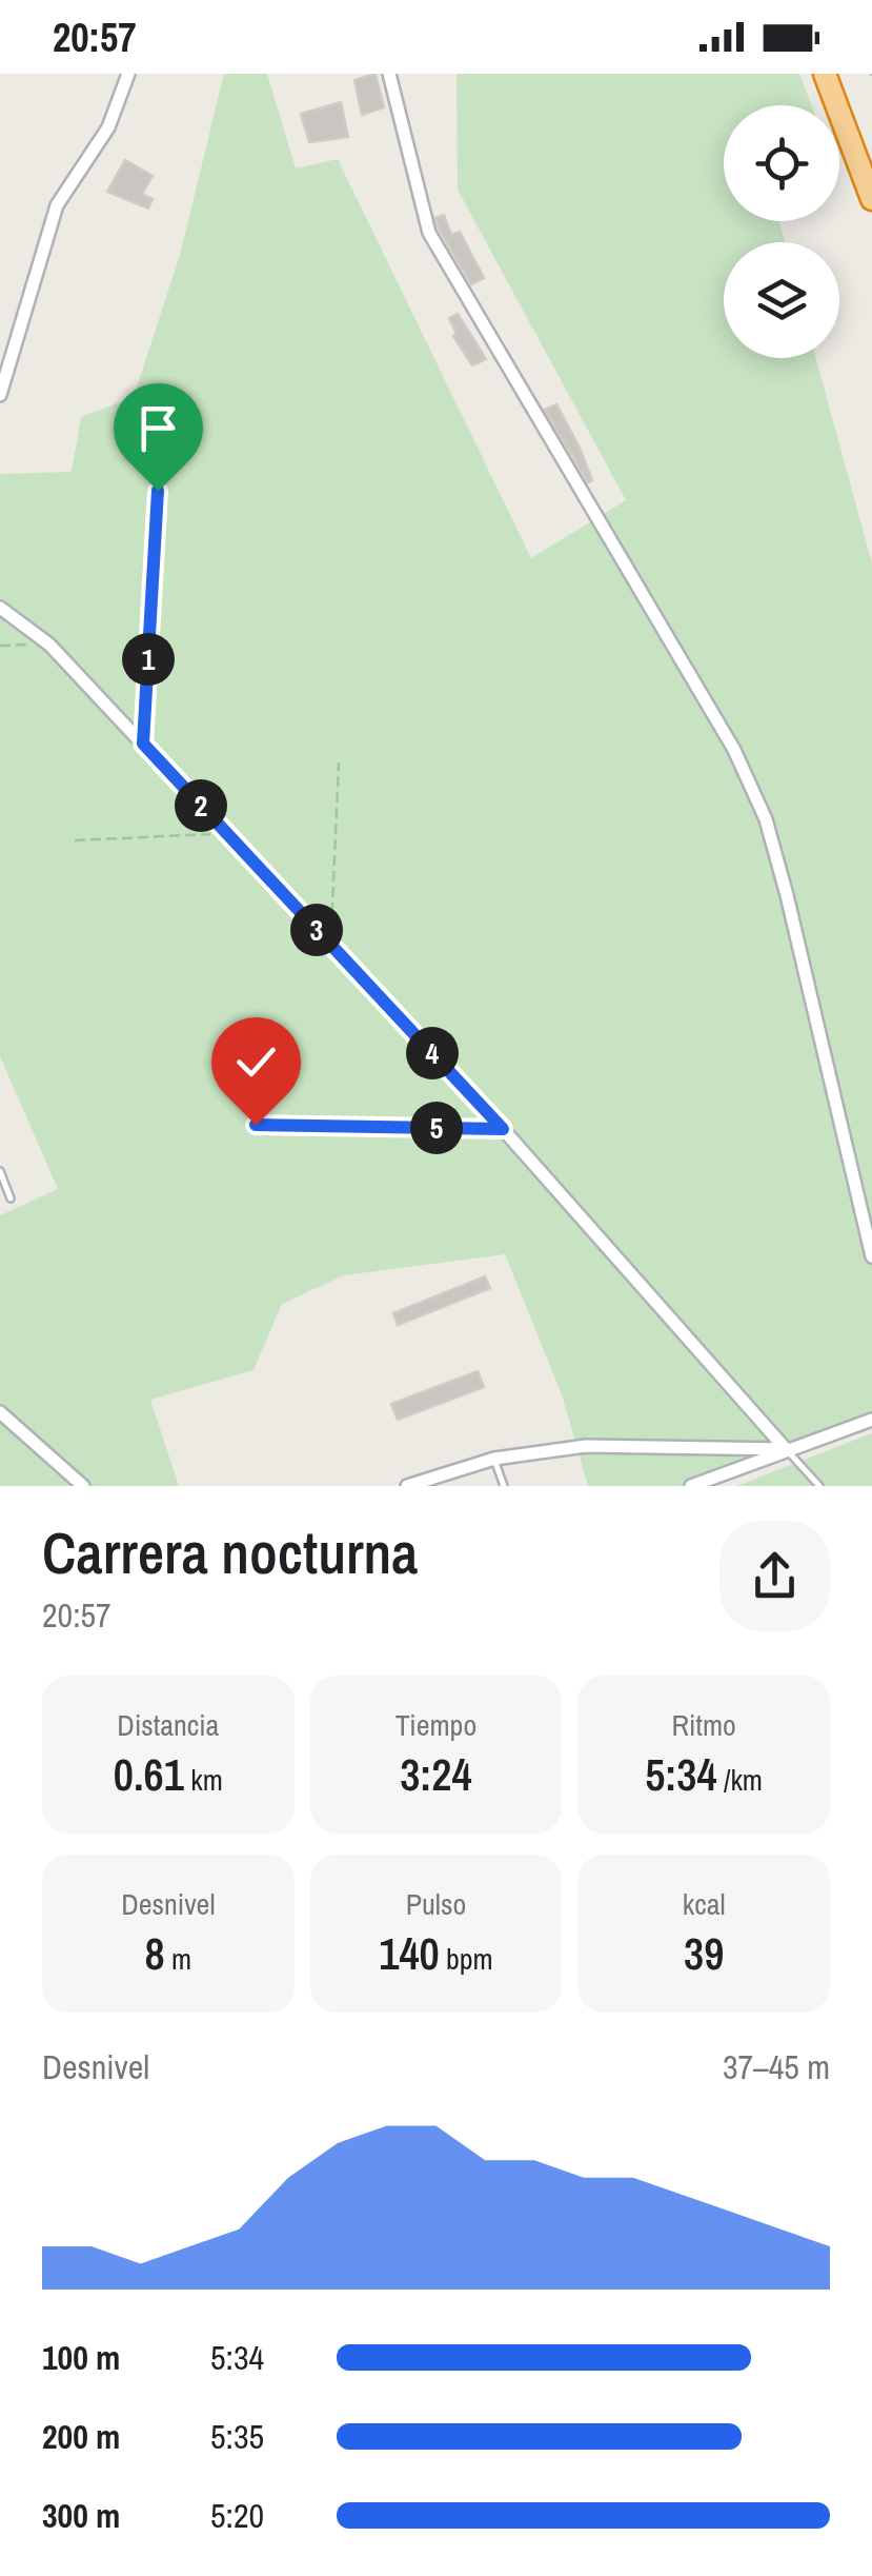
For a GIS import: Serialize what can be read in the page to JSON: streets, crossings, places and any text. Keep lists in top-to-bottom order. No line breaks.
{"page":{"status":"20:57","pins":["1","2","3","4","5"],"heading":["Carrera nocturna","20:57"],"stats":[["Distancia","0.61 km"],["Tiempo","3:24"],["Ritmo","5:34 /km"],["Desnivel","8 m"],["Pulso","140 bpm"],["kcal","39"]],"chart":["Desnivel","37–45 m"],"list":[{"name":"100 m","note":"5:34"},{"name":"200 m","note":"5:35"},{"name":"300 m","note":"5:20"}]}}
